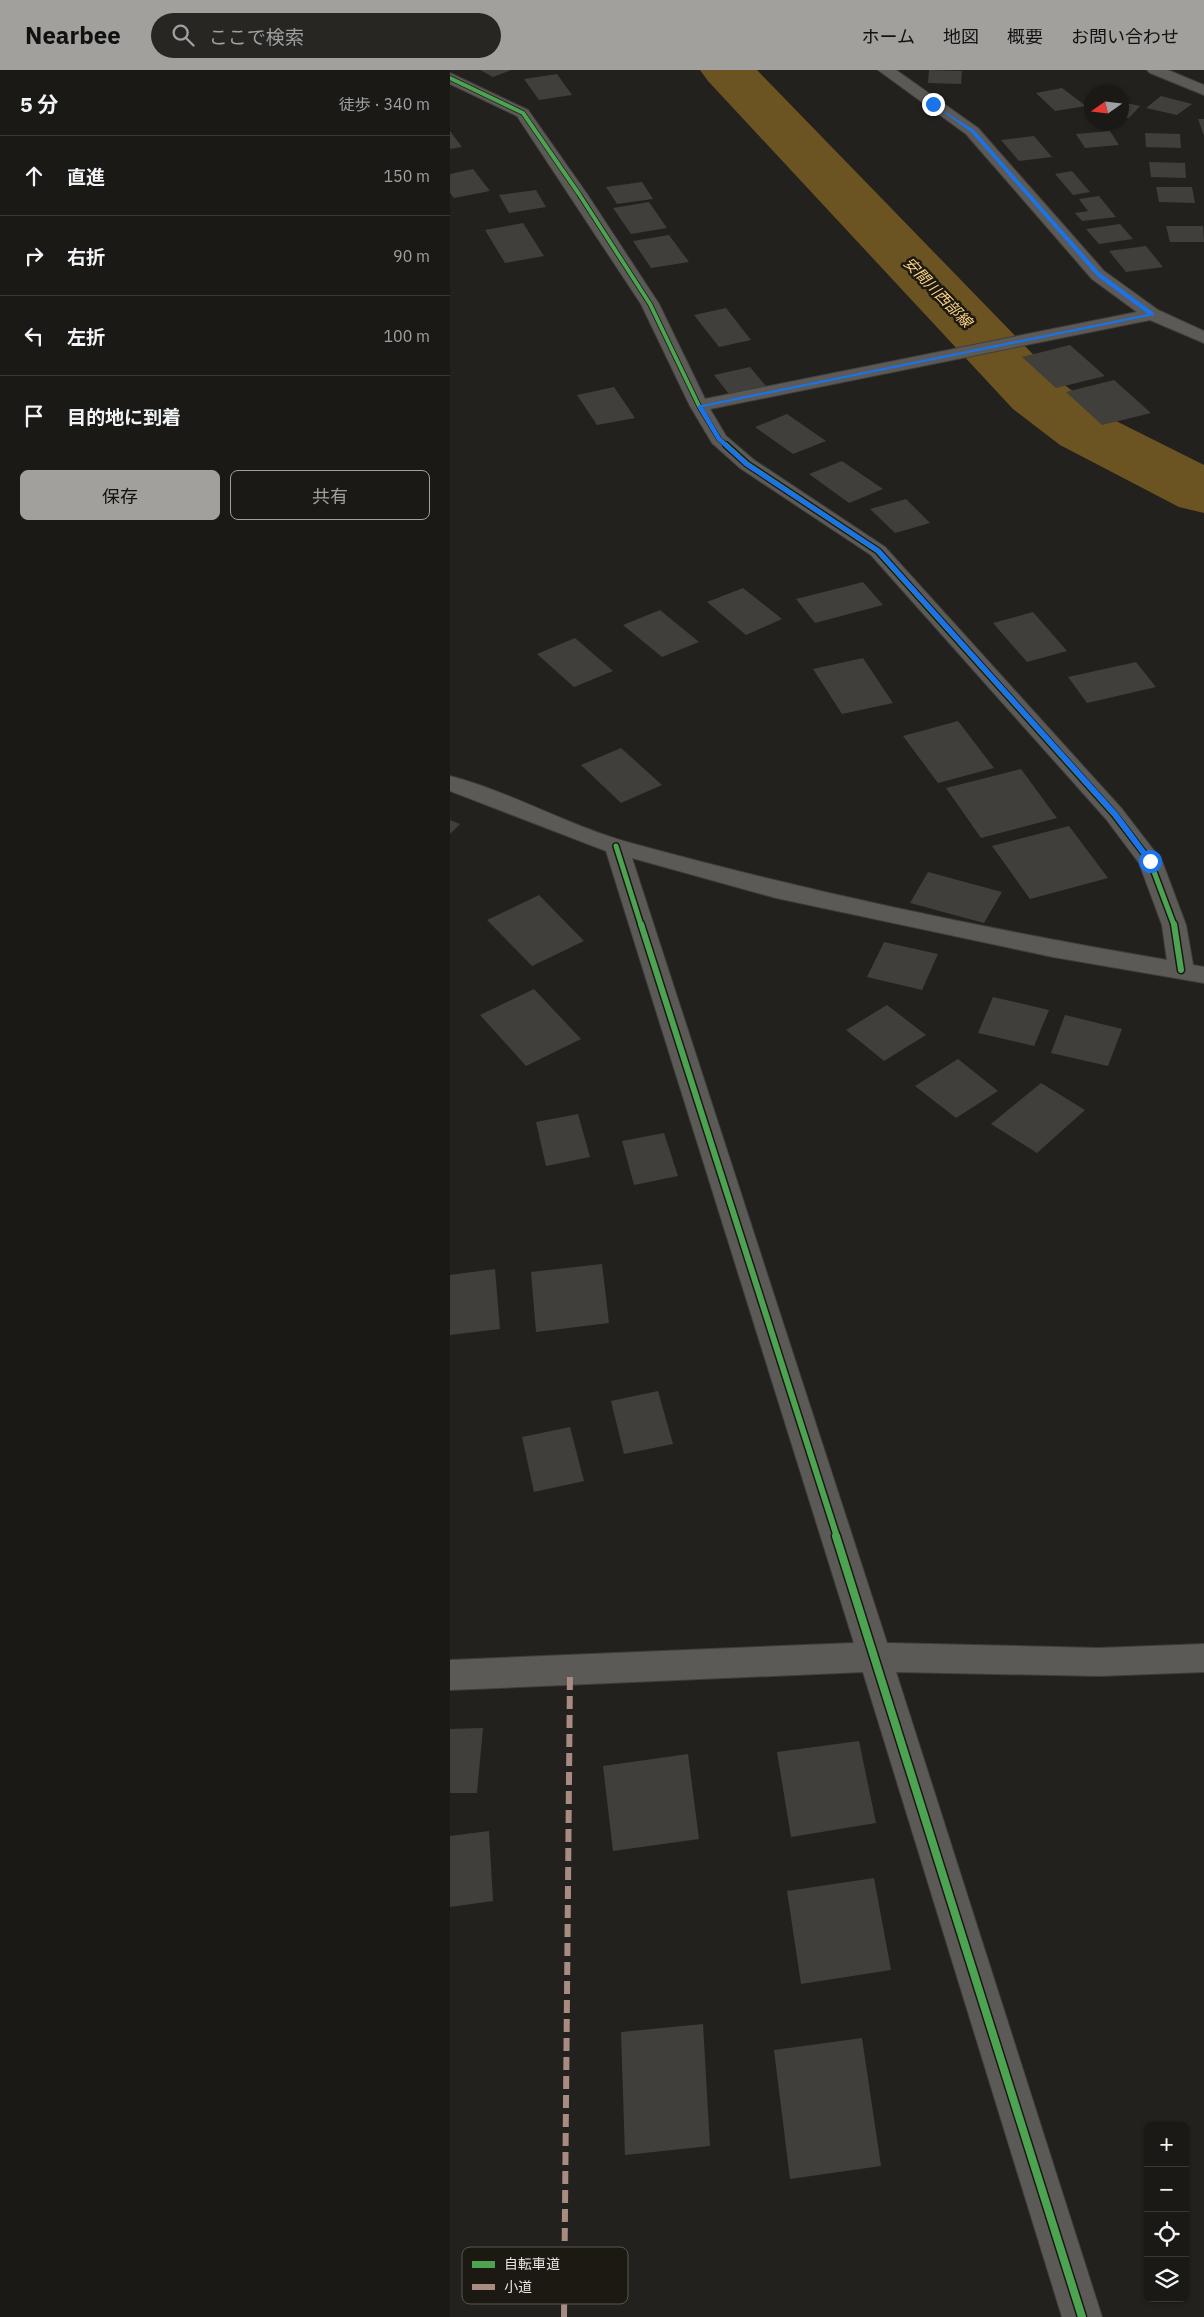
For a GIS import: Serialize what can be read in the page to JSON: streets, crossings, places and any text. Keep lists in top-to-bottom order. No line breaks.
{"water":["安間川西部線"],"legend":["自転車道","小道"],"north":"left","page":{"header":"Nearbee","search":"ここで検索","nav":["ホーム","地図","概要","お問い合わせ"],"heading":["5 分","徒歩 · 340 m"],"list":[["直進","150 m"],["右折","90 m"],["左折","100 m"],"目的地に到着"],"buttons":["保存","共有"],"map_buttons":["+","−"]}}
